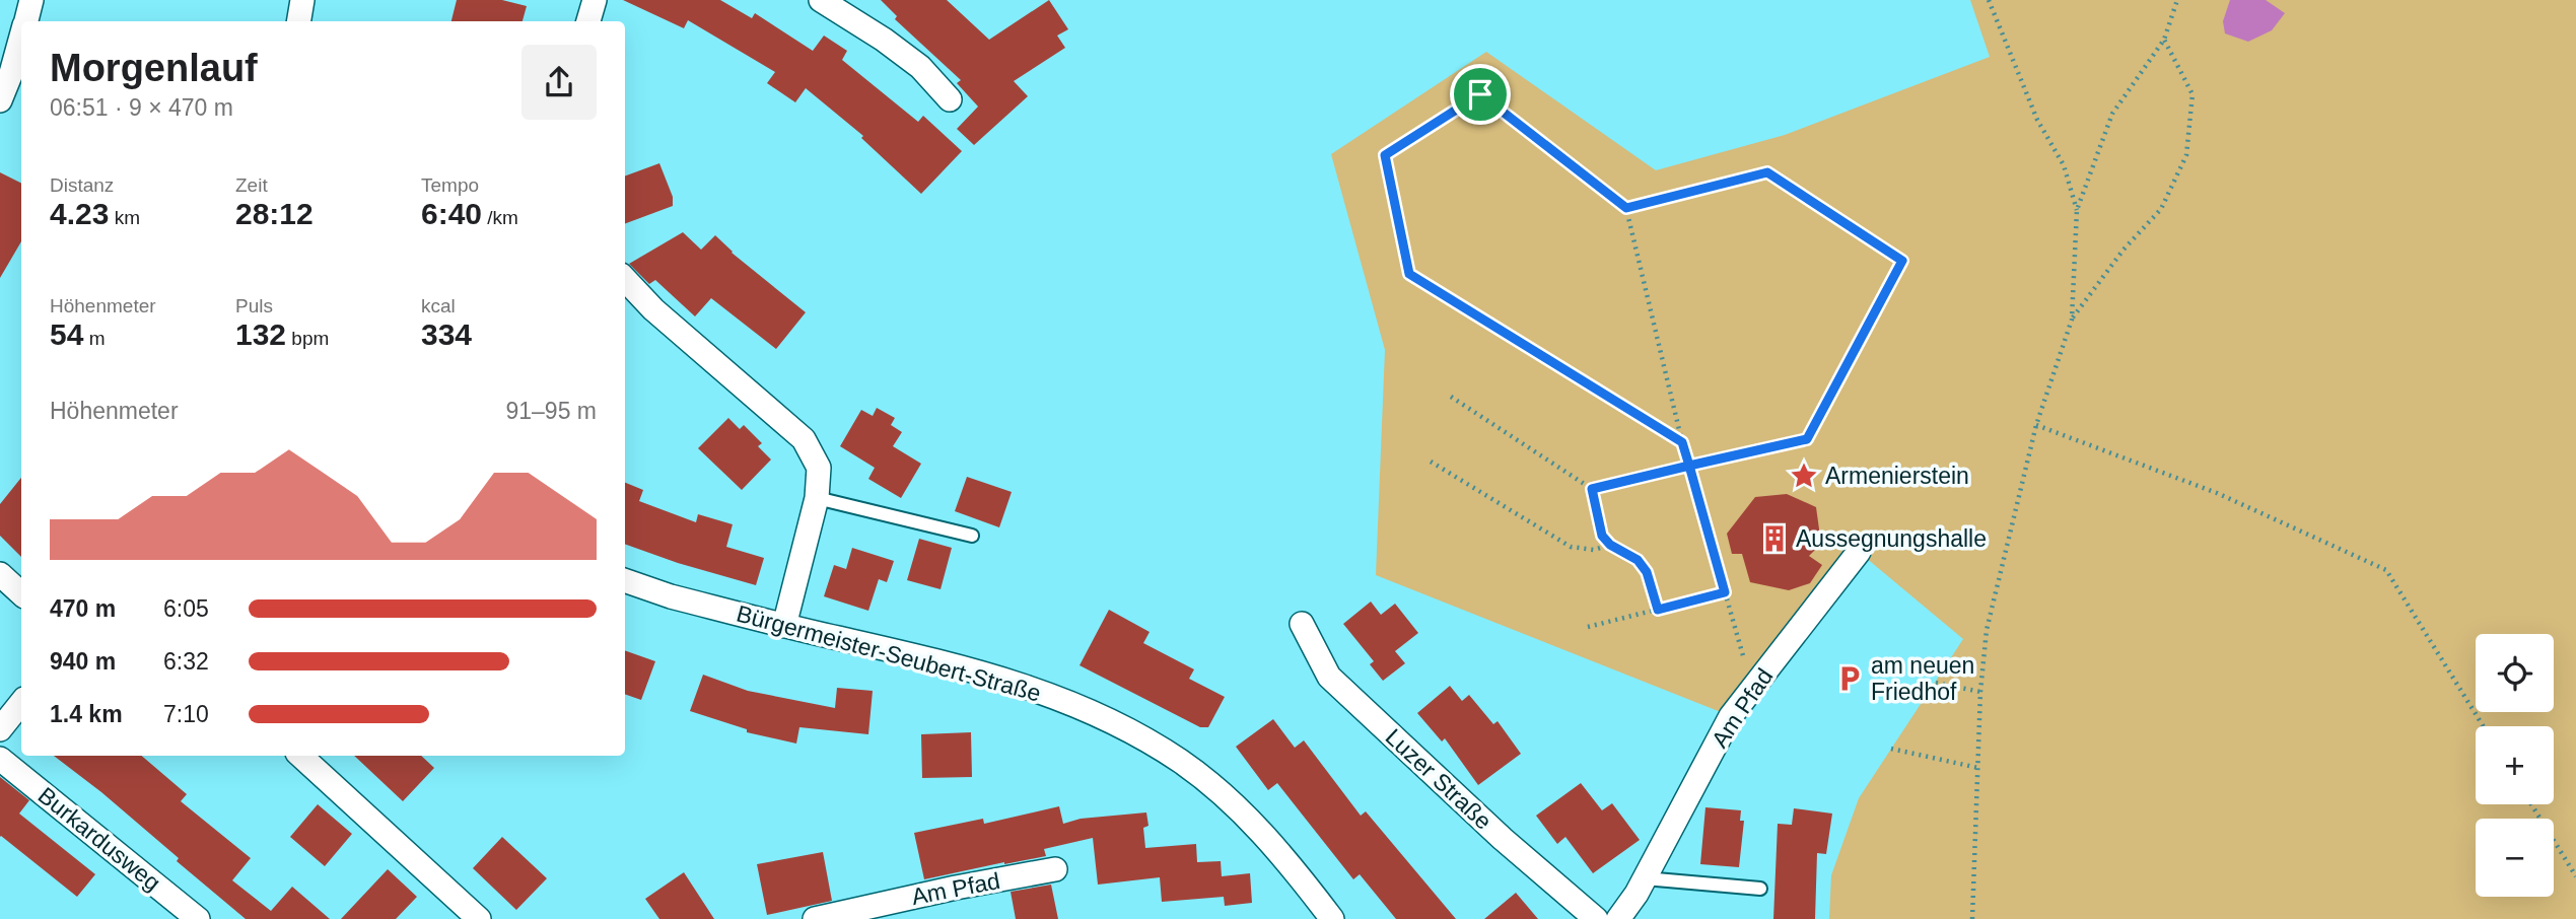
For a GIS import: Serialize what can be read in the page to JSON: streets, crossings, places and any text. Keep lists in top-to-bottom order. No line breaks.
{"streets":{"street":["Bürgermeister-Seubert-Straße","Am Pfad","Luzer Straße","Burkardusweg"]},"places":{"place":["Armenierstein"],"building":["Aussegnungshalle"],"parking":["am neuen Friedhof"]},"page":{"heading":["Morgenlauf","06:51 · 9 × 470 m"],"stats":[["Distanz","4.23 km"],["Zeit","28:12"],["Tempo","6:40 /km"],["Höhenmeter","54 m"],["Puls","132 bpm"],["kcal","334"]],"chart":["Höhenmeter","91–95 m"],"list":[{"name":"470 m","note":"6:05"},{"name":"940 m","note":"6:32"},{"name":"1.4 km","note":"7:10"}],"map_buttons":["+","−"]}}
